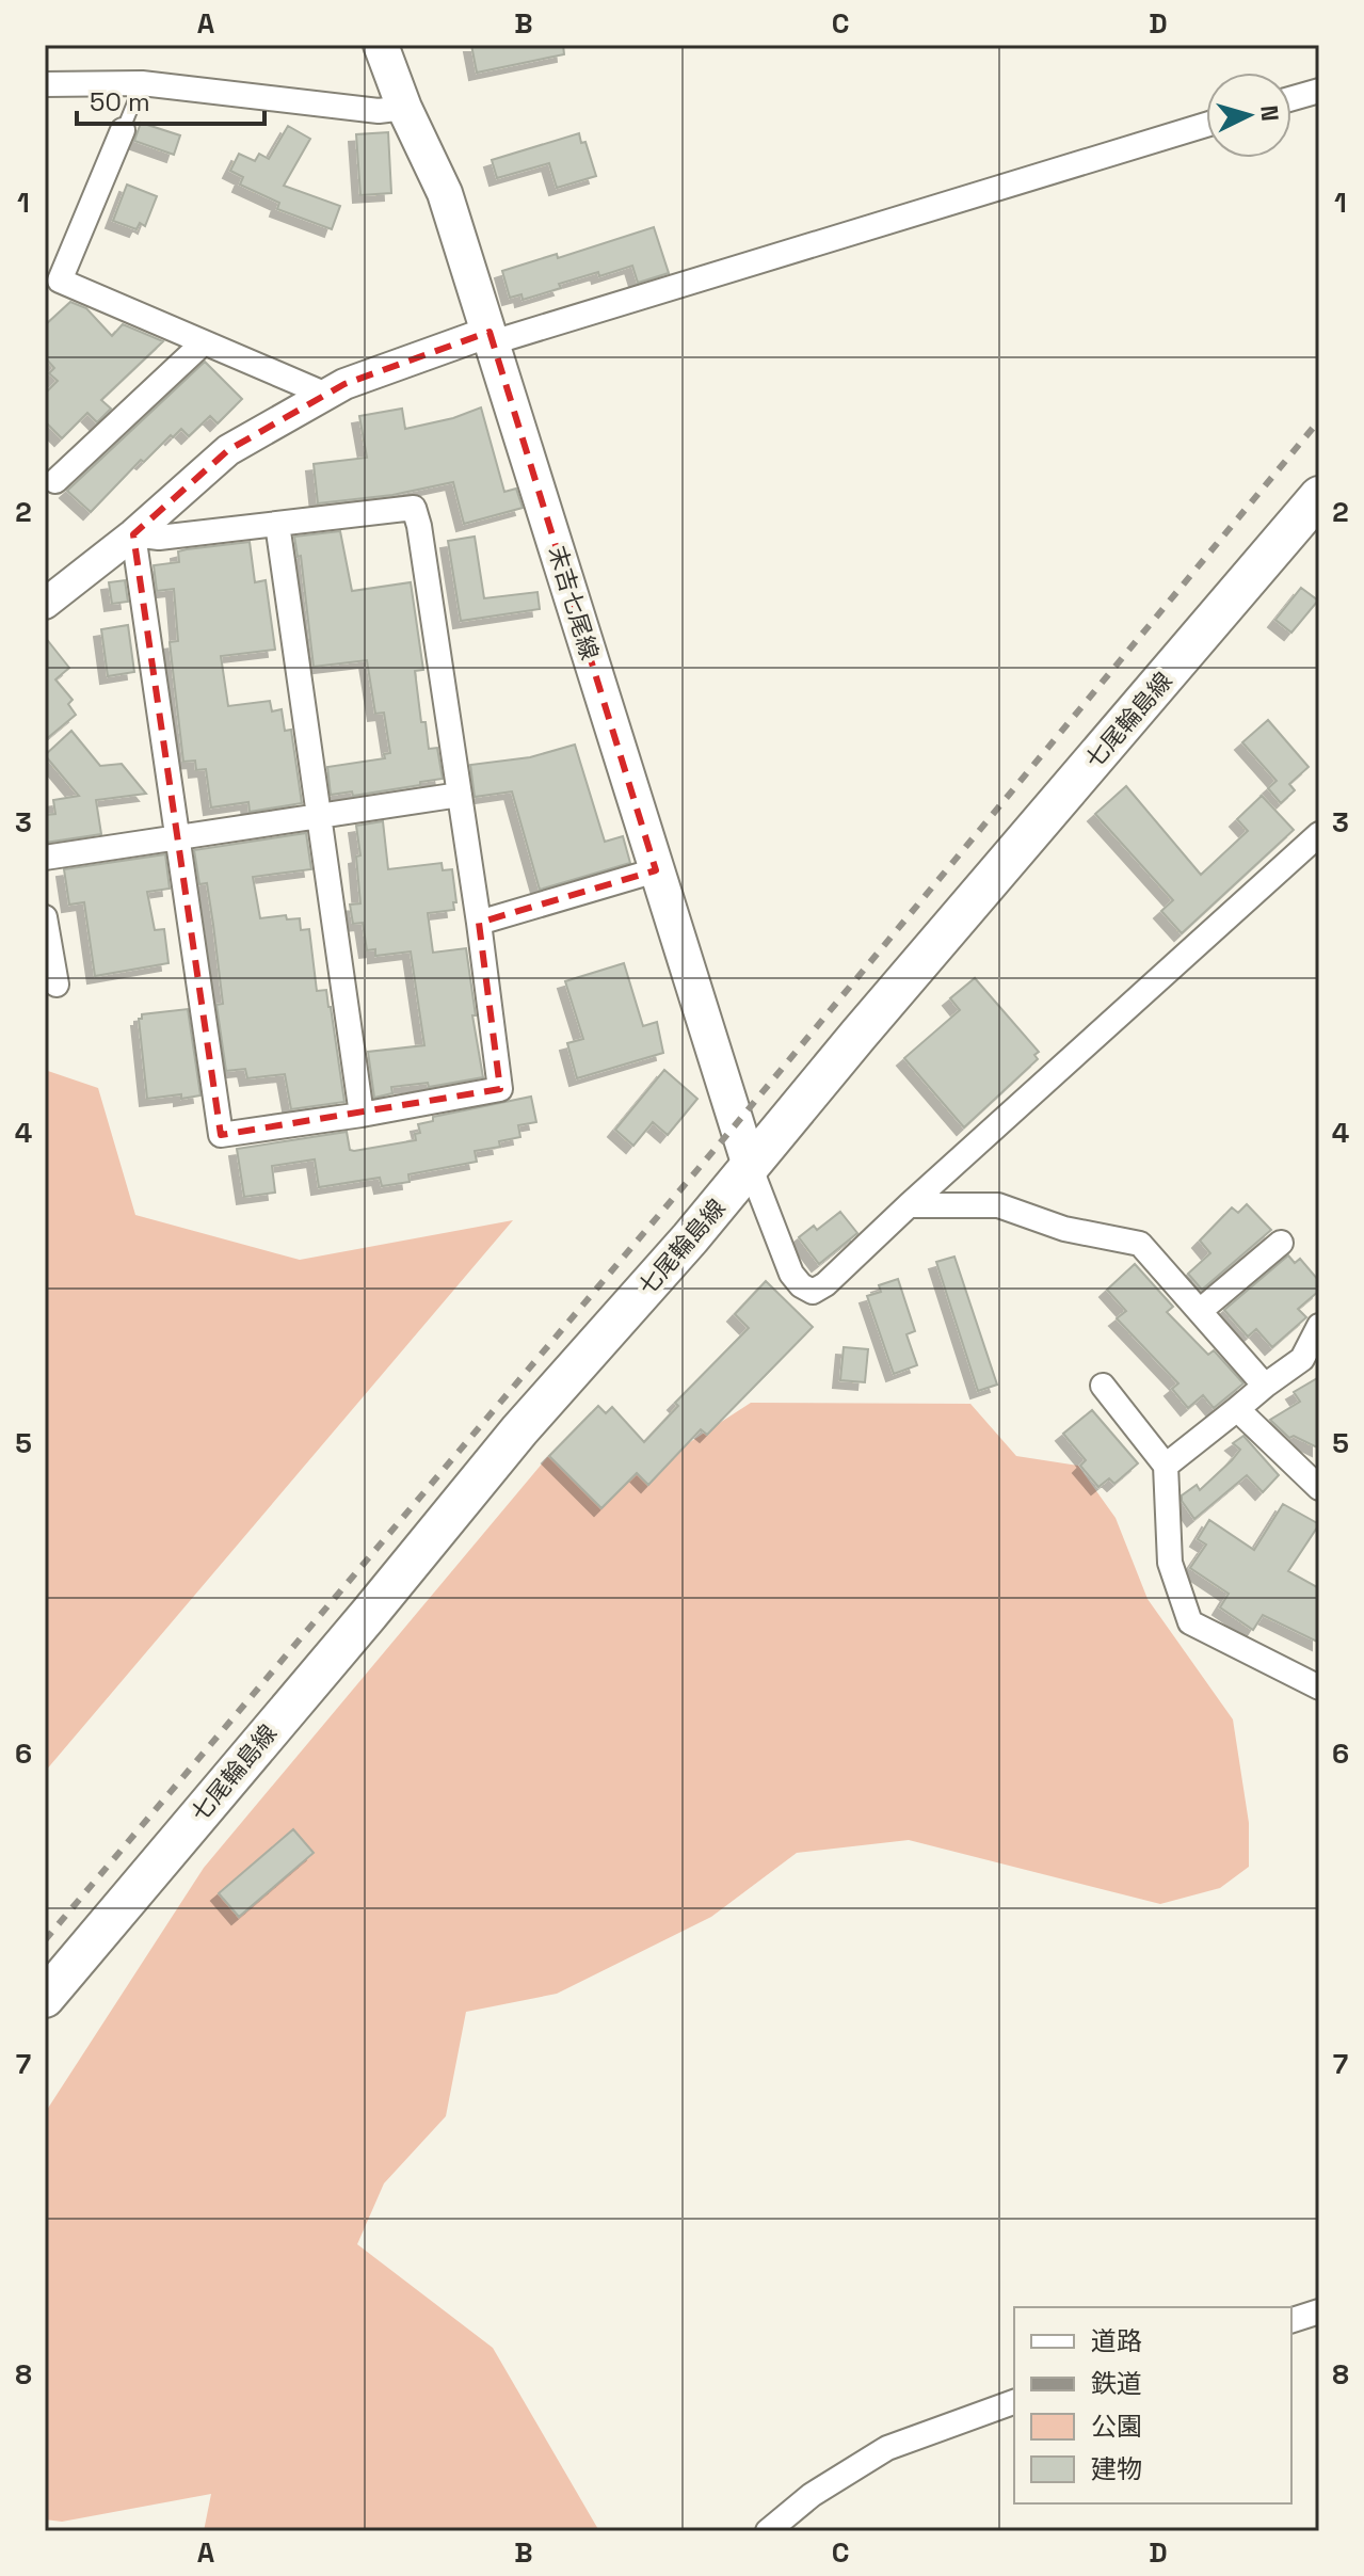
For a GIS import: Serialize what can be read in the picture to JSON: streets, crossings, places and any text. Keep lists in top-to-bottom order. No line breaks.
{"streets":{"main road":["末吉七尾線","七尾輪島線"]},"crossings":[["末吉七尾線","七尾輪島線"]],"legend":["道路","鉄道","公園","建物"],"scale_bar":"50 m","north":"right","grid":{"columns":["A","B","C","D"],"rows":["1","2","3","4","5","6","7","8"]}}
